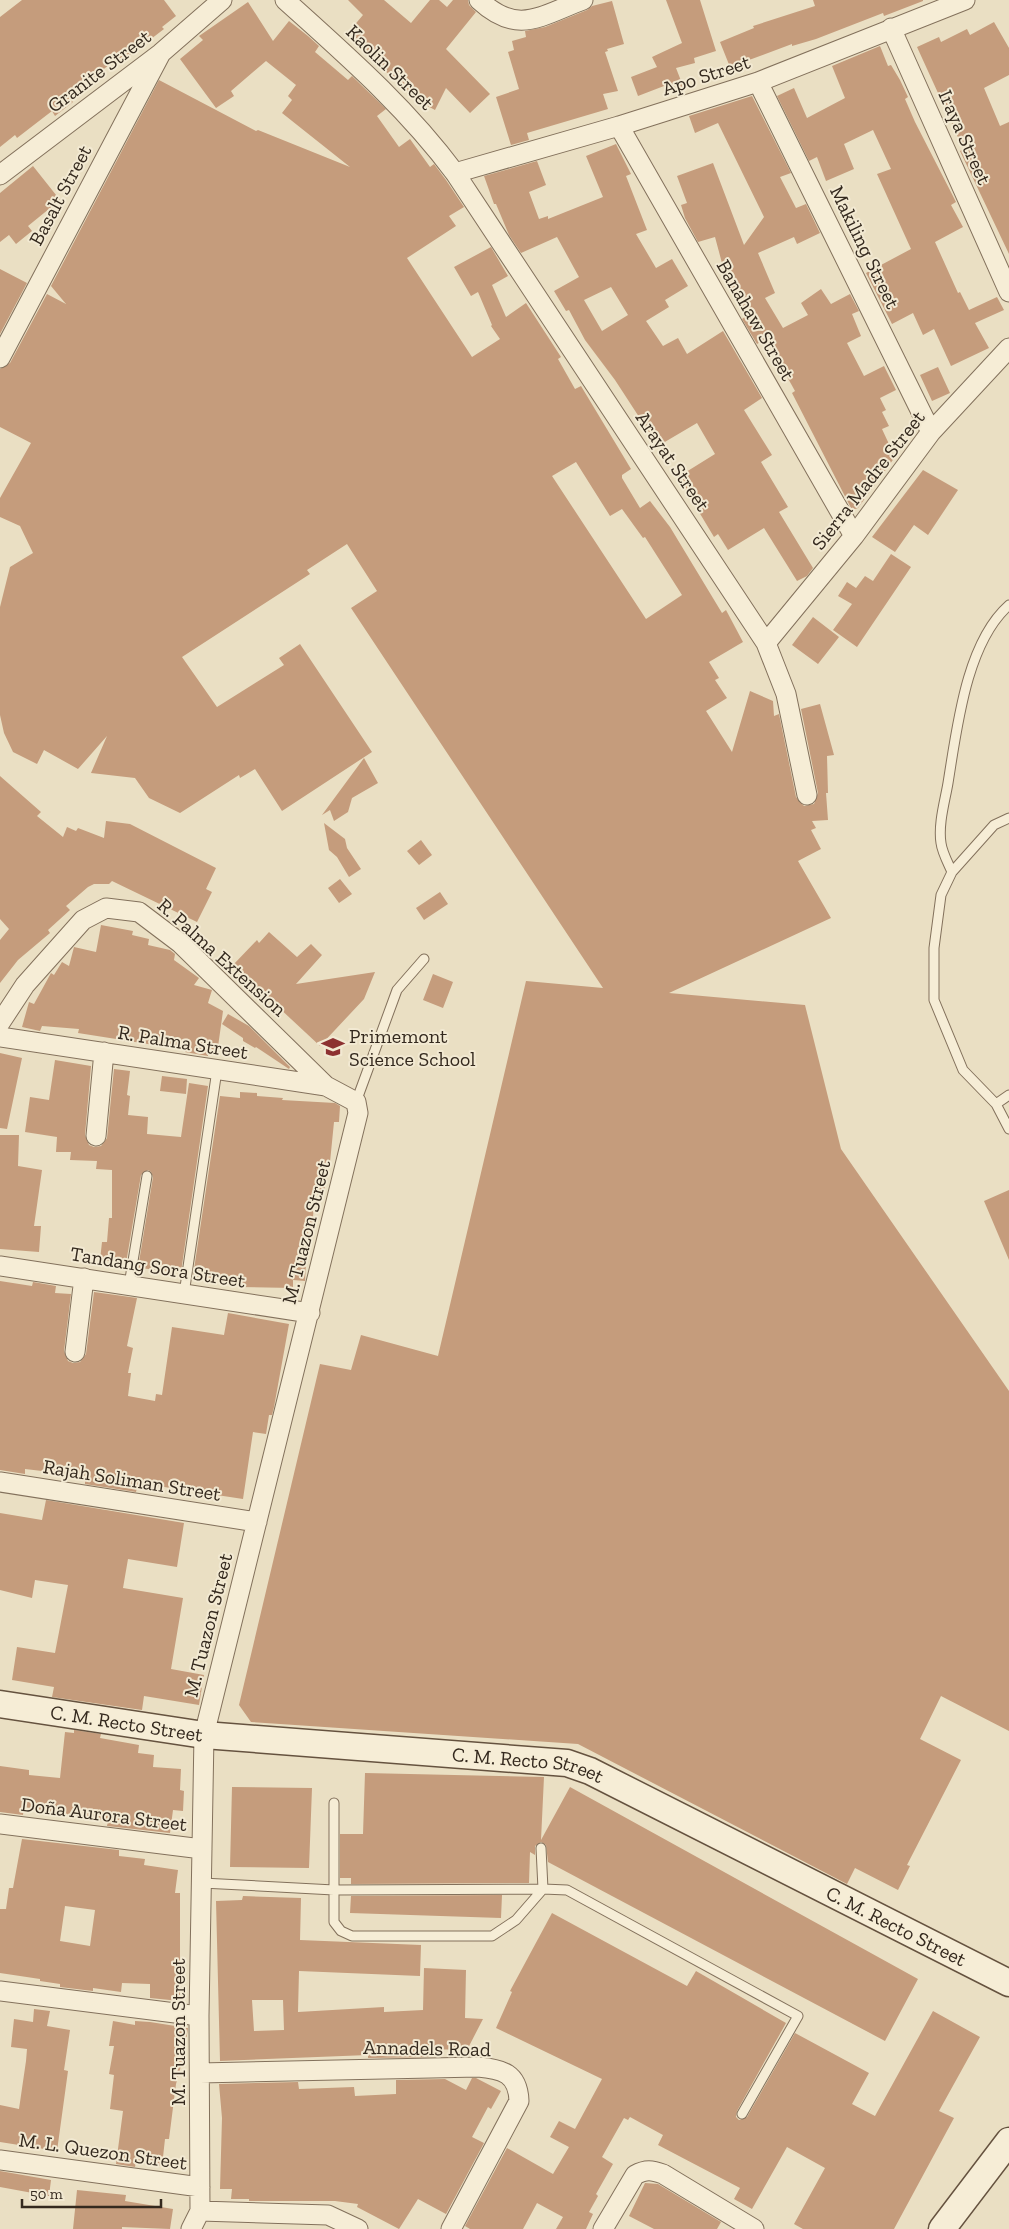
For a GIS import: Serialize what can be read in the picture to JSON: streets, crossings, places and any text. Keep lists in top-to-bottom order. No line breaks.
{"streets":{"street":["Kaolin Street","Granite Street","Apo Street","Iraya Street","Basalt Street","Makiling Street","Banahaw Street","Arayat Street","Sierra Madre Street","R. Palma Extension","R. Palma Street","M. Tuazon Street","Tandang Sora Street","Rajah Soliman Street","C. M. Recto Street","Doña Aurora Street","Annadels Road","M. L. Quezon Street"]},"crossings":[["Kaolin Street","Apo Street"],["Kaolin Street","Arayat Street"],["Granite Street","Basalt Street"],["Apo Street","Iraya Street"],["Apo Street","Makiling Street"],["Apo Street","Banahaw Street"],["Apo Street","Arayat Street"],["Makiling Street","Sierra Madre Street"],["Banahaw Street","Sierra Madre Street"],["Arayat Street","Sierra Madre Street"],["R. Palma Extension","R. Palma Street"],["R. Palma Street","M. Tuazon Street"],["M. Tuazon Street","Tandang Sora Street"],["M. Tuazon Street","Rajah Soliman Street"],["M. Tuazon Street","C. M. Recto Street"],["M. Tuazon Street","Doña Aurora Street"],["M. Tuazon Street","Annadels Road"],["M. Tuazon Street","M. L. Quezon Street"]],"places":{"school or university":["Primemont Science School"]},"scale_bar":"50 m"}
